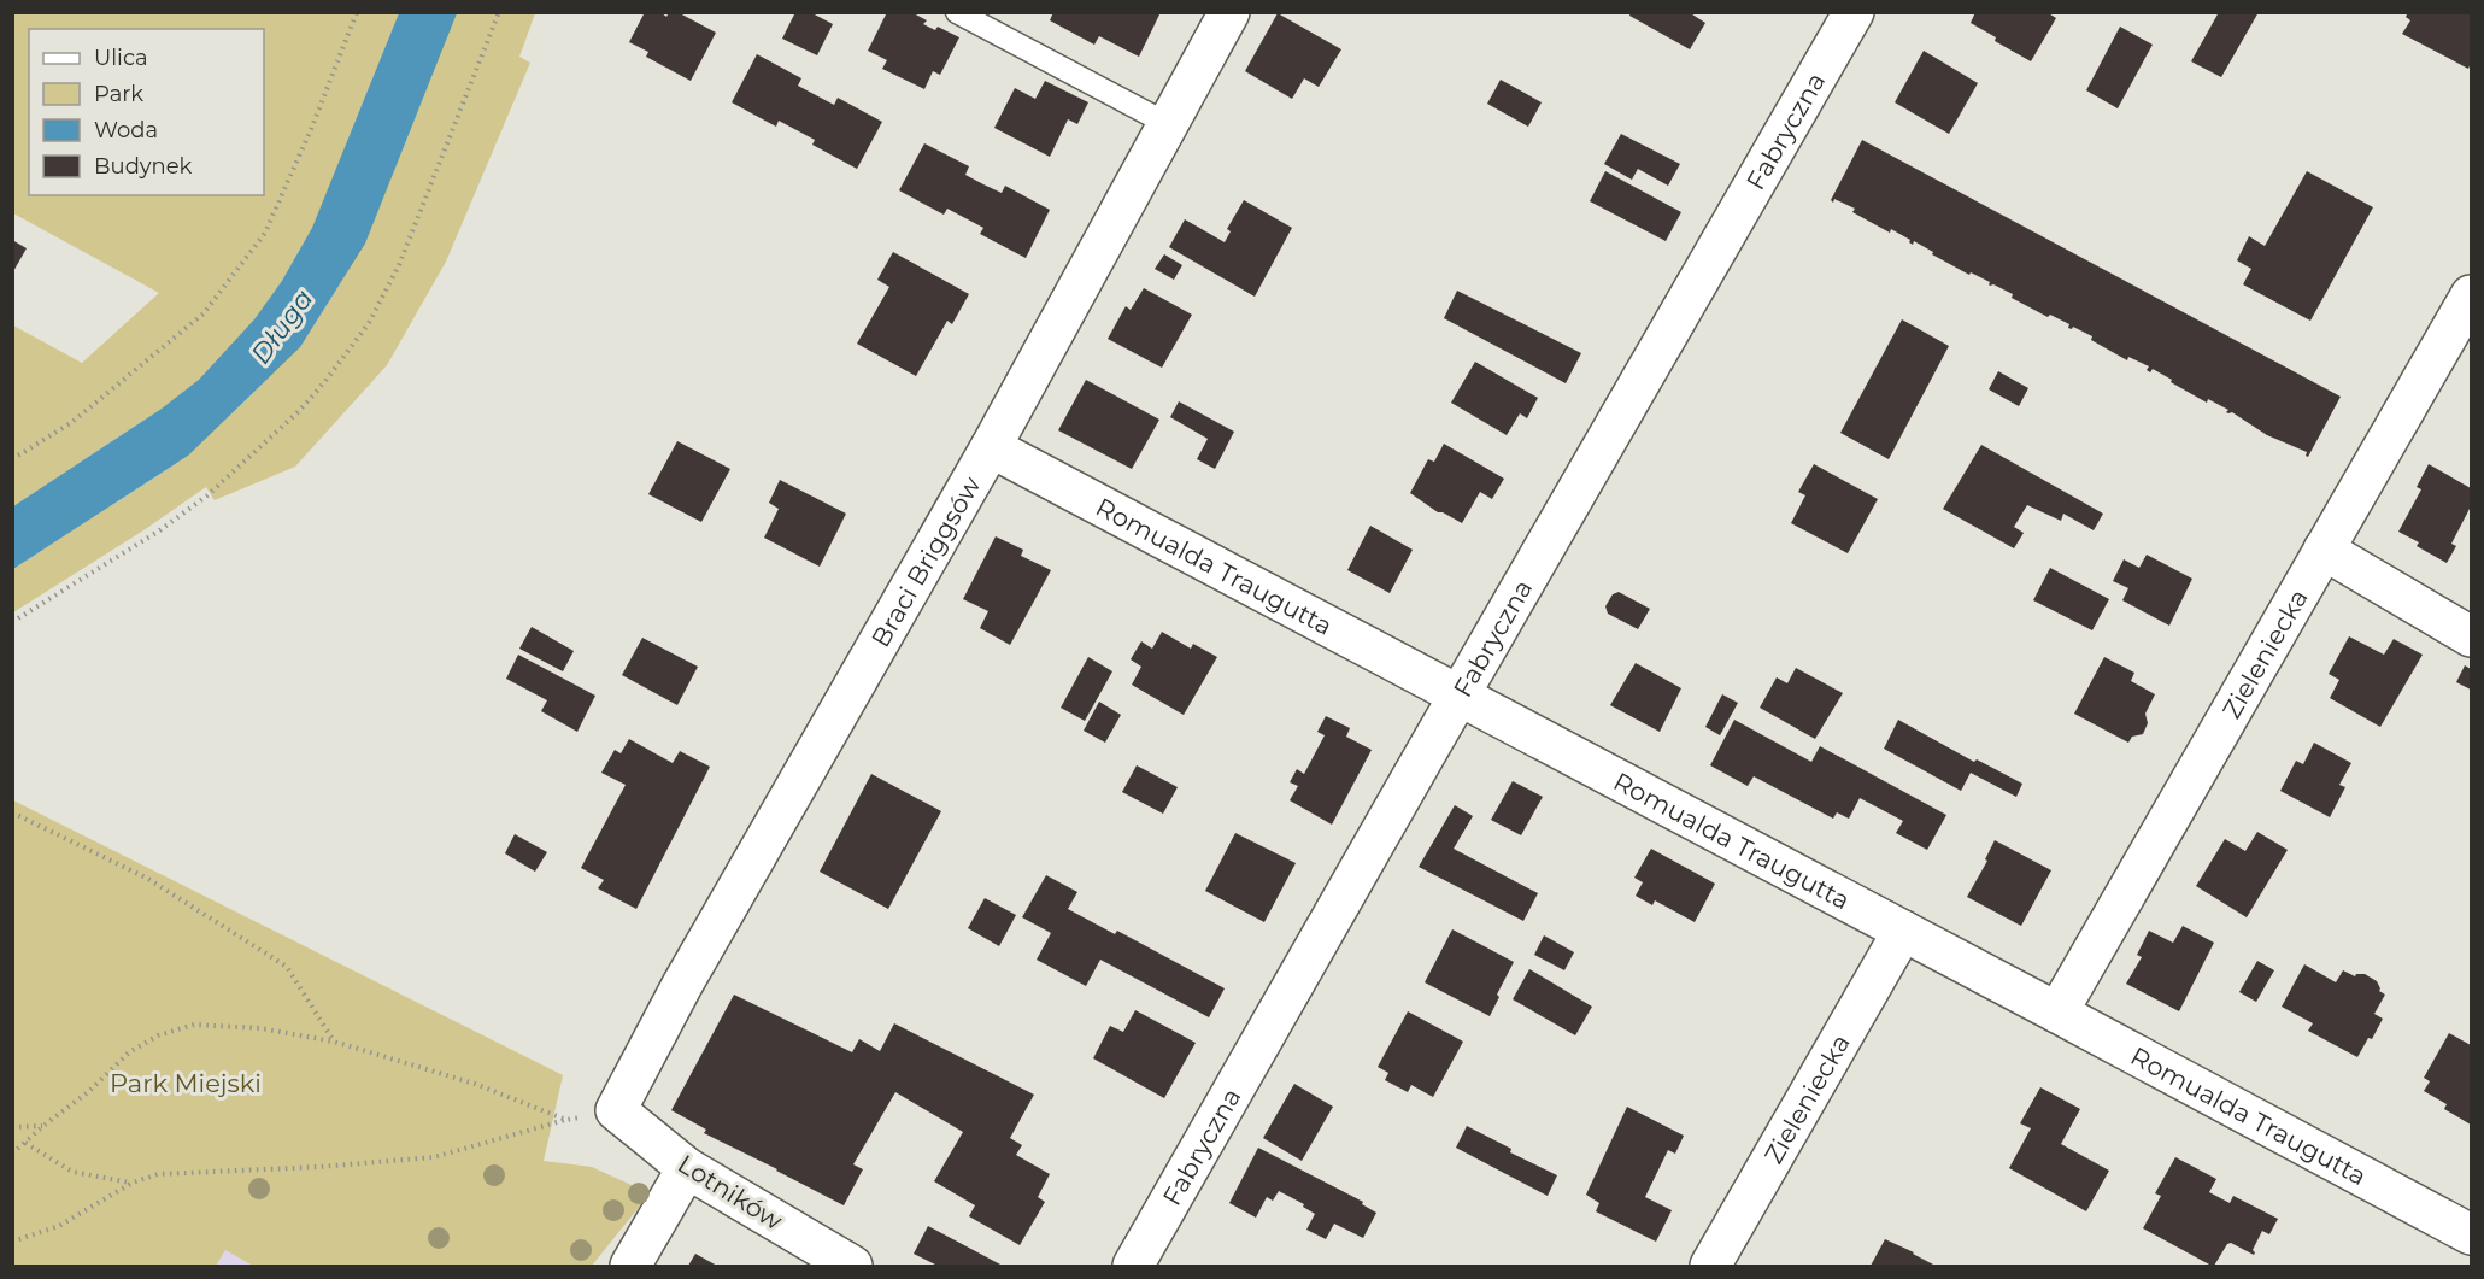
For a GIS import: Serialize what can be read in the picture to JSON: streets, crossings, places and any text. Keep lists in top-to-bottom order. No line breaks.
{"streets":{"street":["Fabryczna","Braci Briggsów","Romualda Traugutta","Zieleniecka","Lotników"]},"crossings":[["Fabryczna","Romualda Traugutta"],["Braci Briggsów","Romualda Traugutta"],["Braci Briggsów","Lotników"],["Romualda Traugutta","Zieleniecka"]],"water":["Długa"],"parks":["Park Miejski"],"legend":["Ulica","Park","Woda","Budynek"]}
